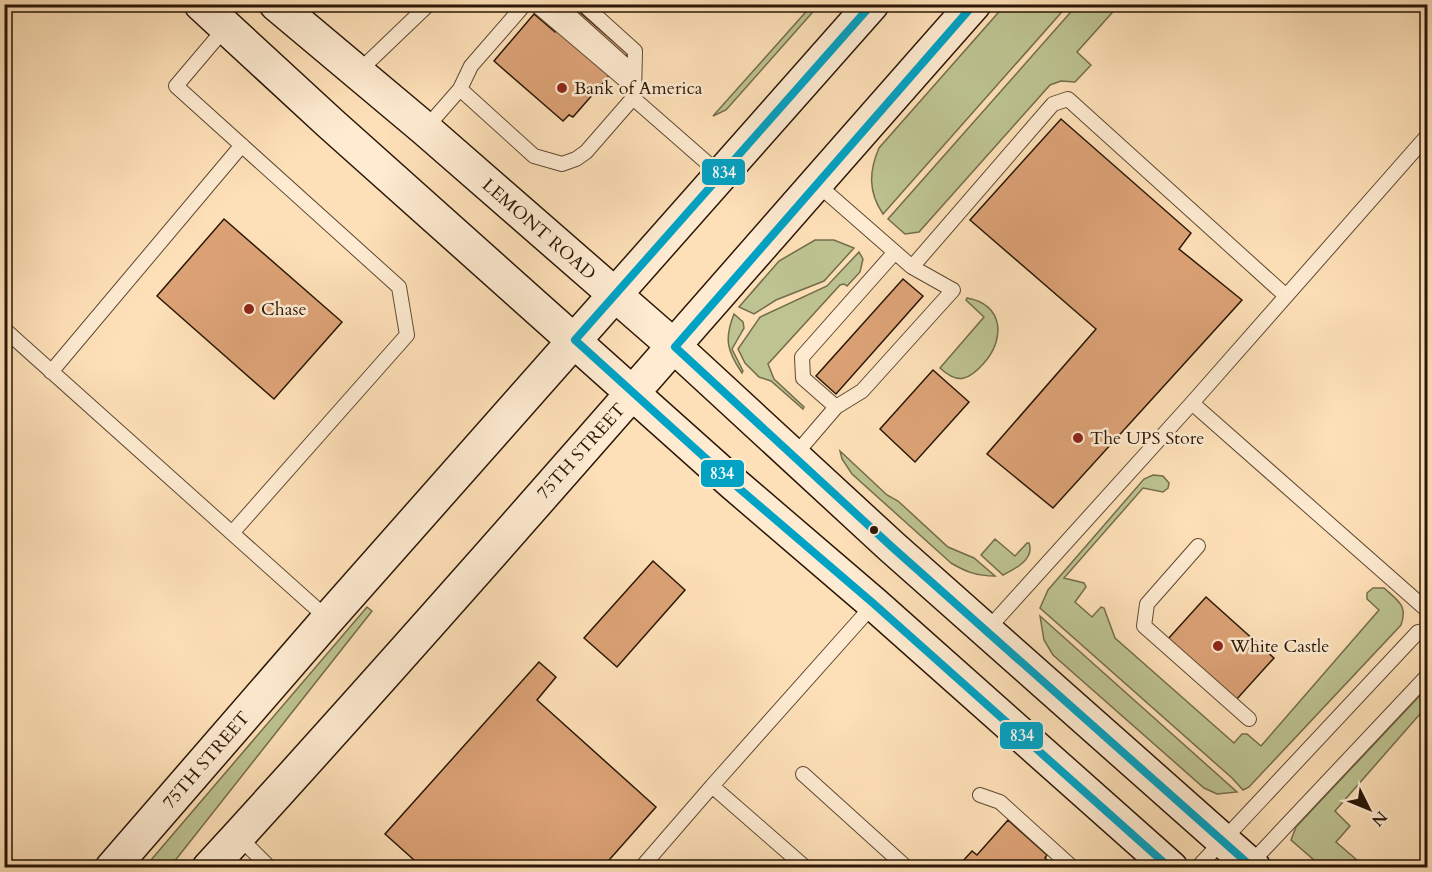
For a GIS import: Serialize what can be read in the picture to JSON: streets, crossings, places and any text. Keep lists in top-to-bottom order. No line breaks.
{"streets":{"main road":["LEMONT ROAD","75TH STREET"]},"crossings":[["LEMONT ROAD","75TH STREET"]],"places":["Bank of America","Chase","The UPS Store","White Castle"],"lines":["transit line 834"],"north":"bottom right"}
